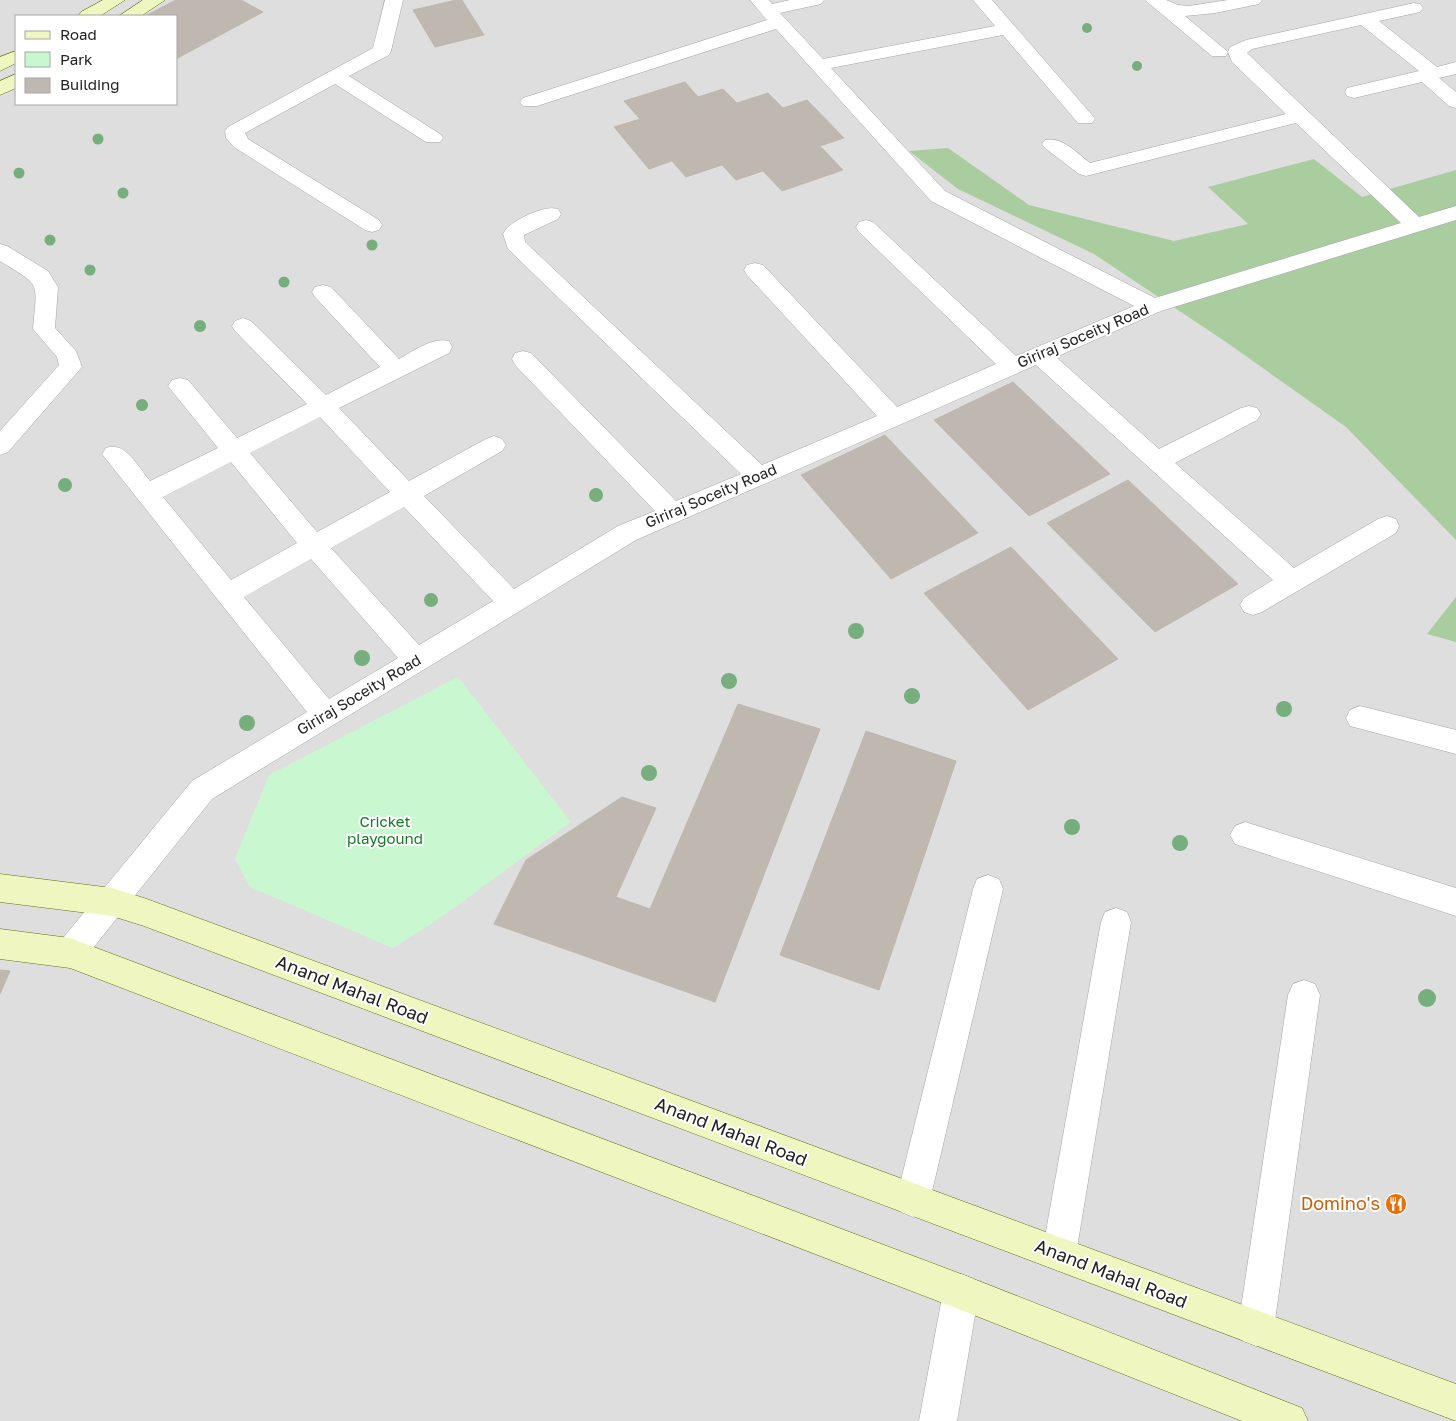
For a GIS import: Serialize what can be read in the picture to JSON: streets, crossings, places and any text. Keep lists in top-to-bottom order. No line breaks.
{"streets":{"main road":["Anand Mahal Road"],"street":["Giriraj Soceity Road"]},"crossings":[["Giriraj Soceity Road","Anand Mahal Road"]],"parks":["Cricket playgound"],"places":{"restaurant":["Domino's"]},"legend":["Road","Park","Building"]}
